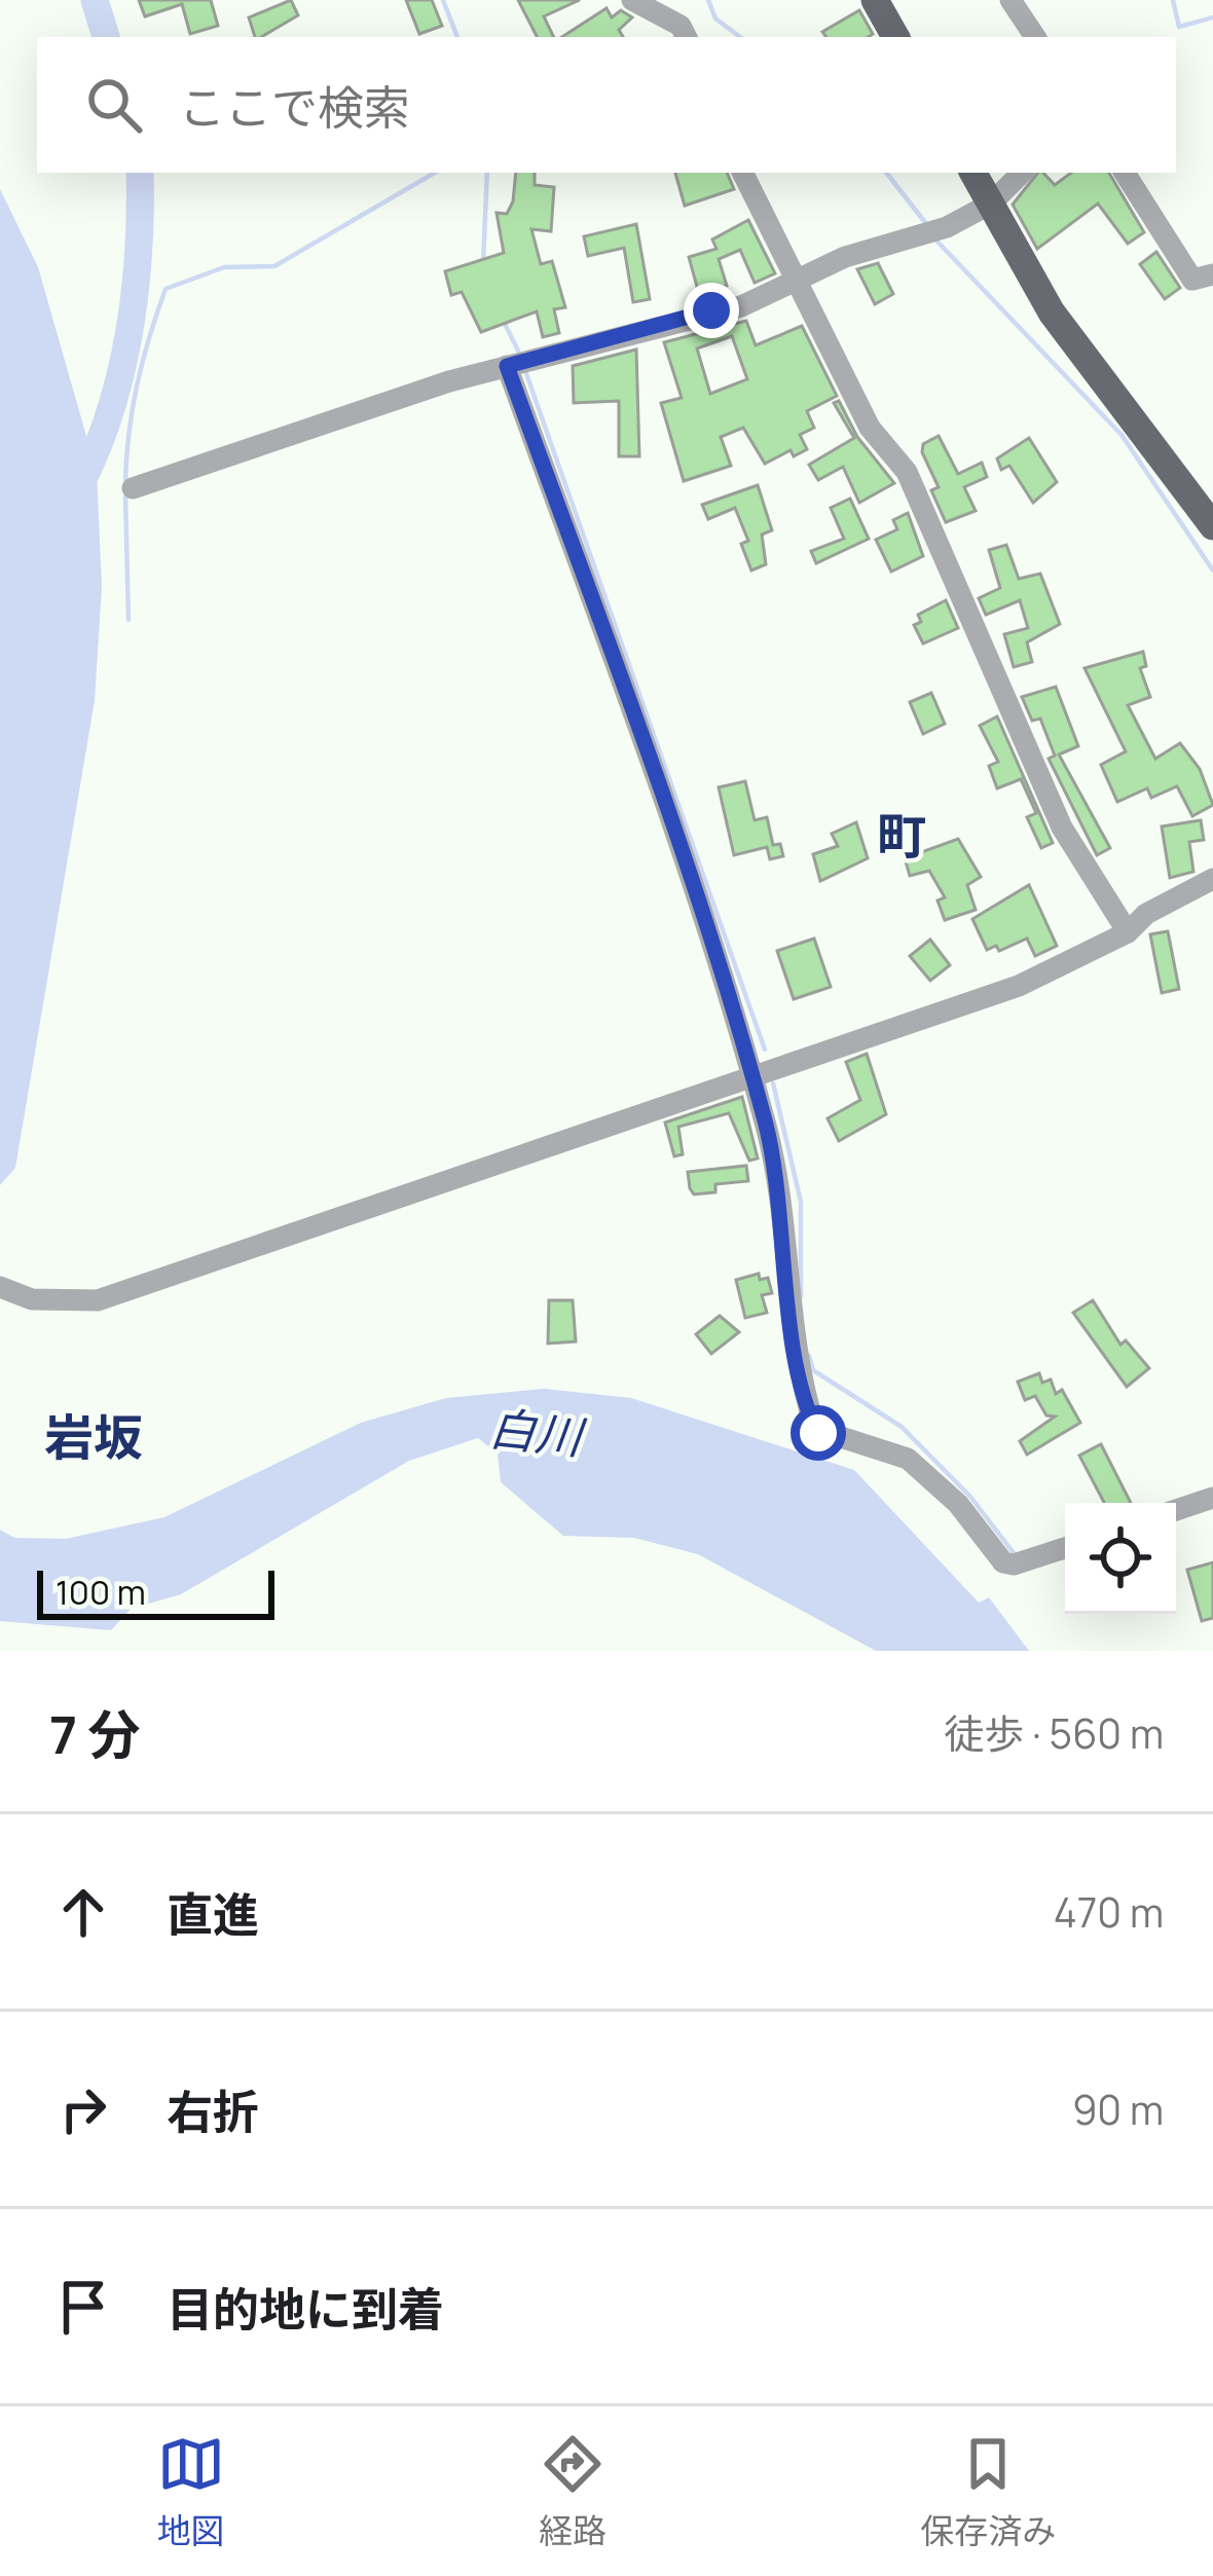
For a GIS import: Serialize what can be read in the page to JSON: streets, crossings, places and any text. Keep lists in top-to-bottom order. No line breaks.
{"districts":["町","岩坂"],"water":["白川"],"scale_bar":"100 m","page":{"search":"ここで検索","scale":"100 m","heading":["7 分","徒歩 · 560 m"],"list":[["直進","470 m"],["右折","90 m"],"目的地に到着"],"nav":["地図","経路","保存済み"]}}
